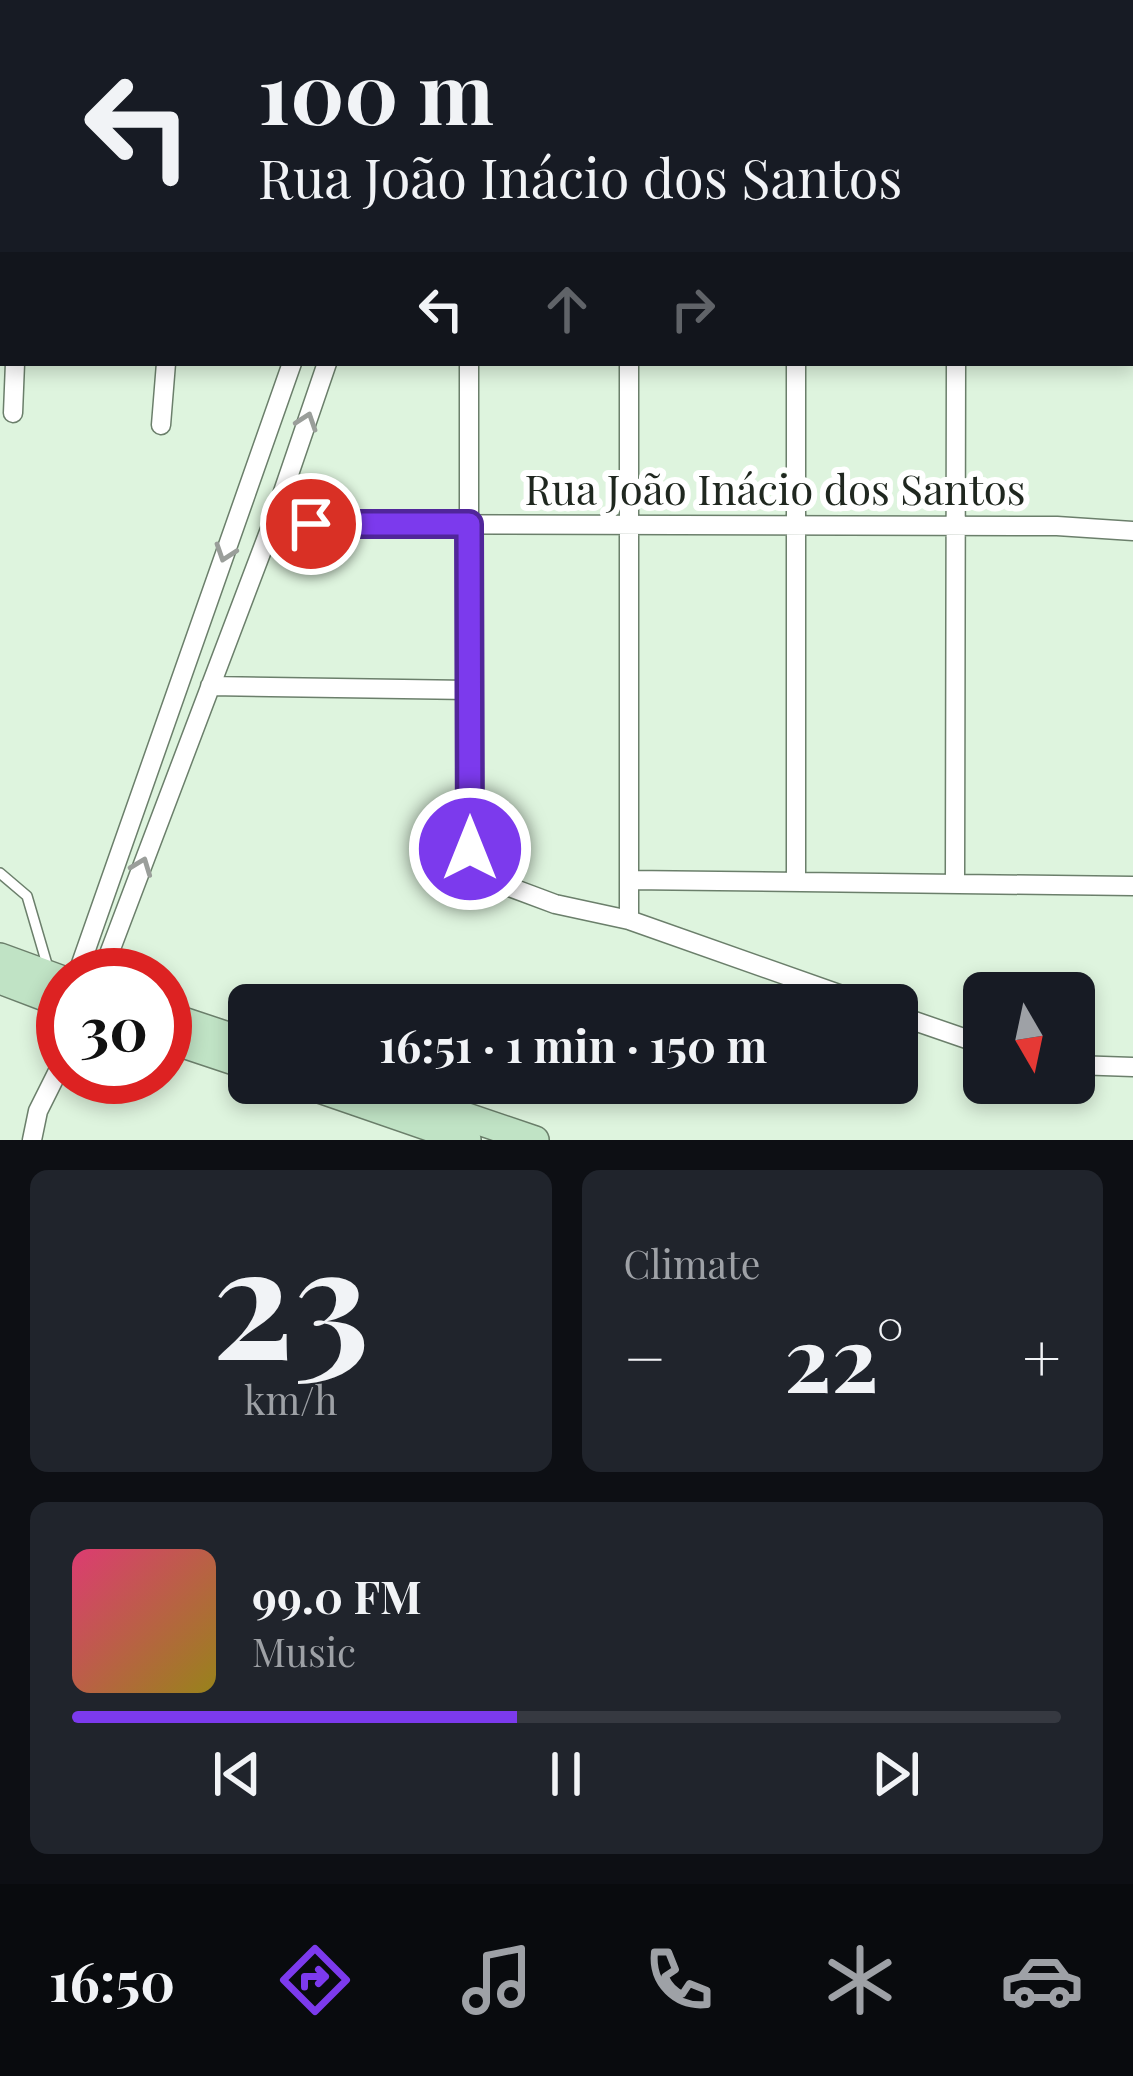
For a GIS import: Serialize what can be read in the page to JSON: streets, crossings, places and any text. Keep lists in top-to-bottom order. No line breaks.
{"streets":{"street":["Rua João Inácio dos Santos"]},"north":"bottom","page":{"turn":["100 m","Rua João Inácio dos Santos"],"limit":"30","trip":"16:51 · 1 min · 150 m","tile":[["23","km/h"],"Climate"],"heat":["−","22°","+"],"song":["99.0 FM","Music"],"tabs":"16:50"}}
